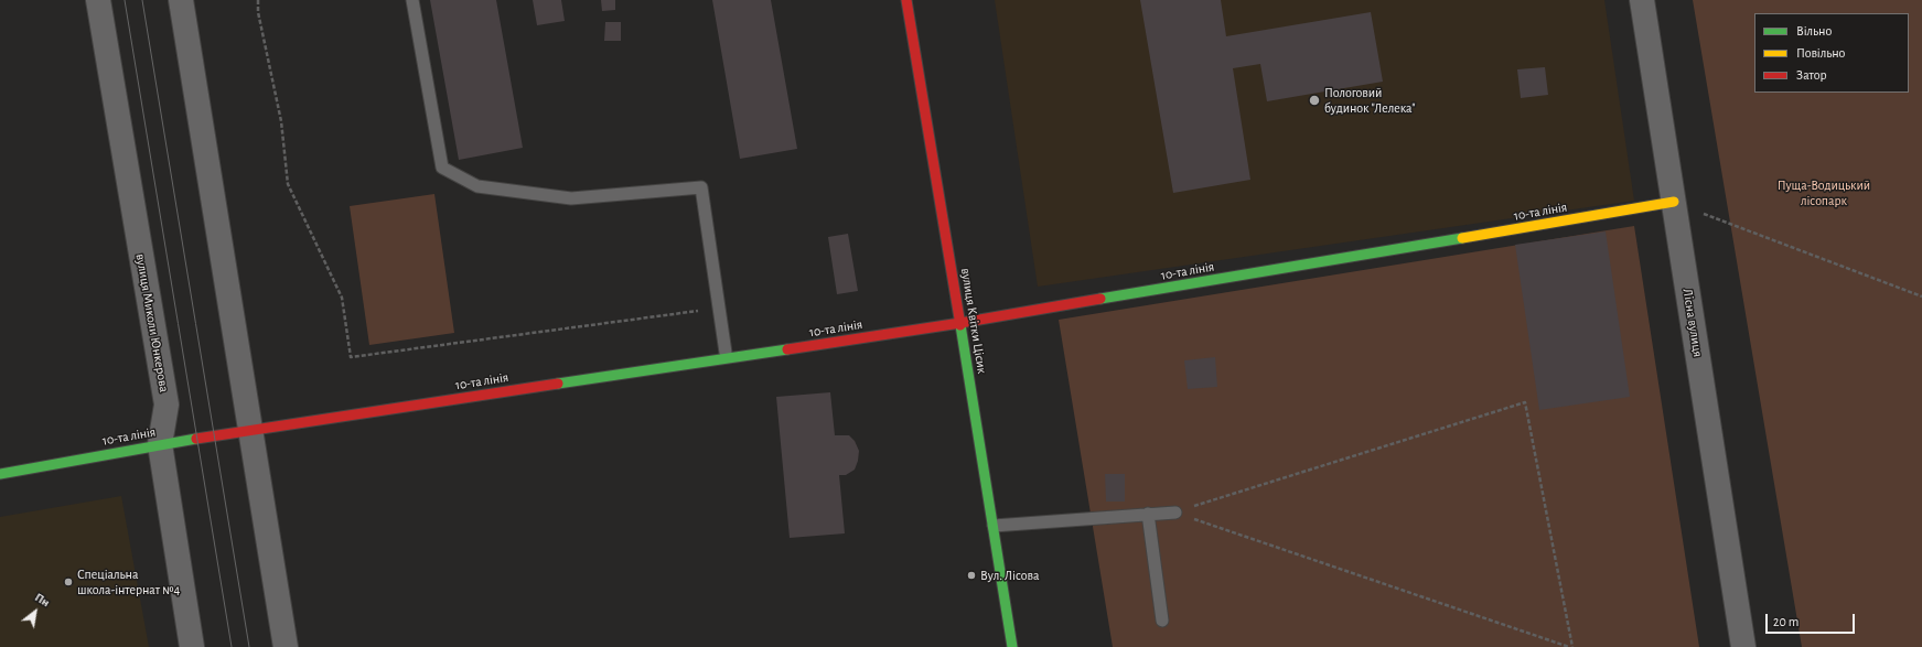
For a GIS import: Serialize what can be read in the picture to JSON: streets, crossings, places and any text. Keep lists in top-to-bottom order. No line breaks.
{"streets":{"street":["10-та лінія","вулиця Квітки Цісик","вулиця Миколи Юнкерова","Лісна вулиця"]},"crossings":[["10-та лінія","вулиця Квітки Цісик"],["10-та лінія","вулиця Миколи Юнкерова"],["10-та лінія","Лісна вулиця"]],"parks":["Пуща-Водицький лісопарк"],"places":["Пологовий будинок \"Лелека\"","Вул. Лісова","Спеціальна школа-інтернат №4"],"legend":["Вільно","Повільно","Затор"],"scale_bar":"20 m","north":"top right"}
